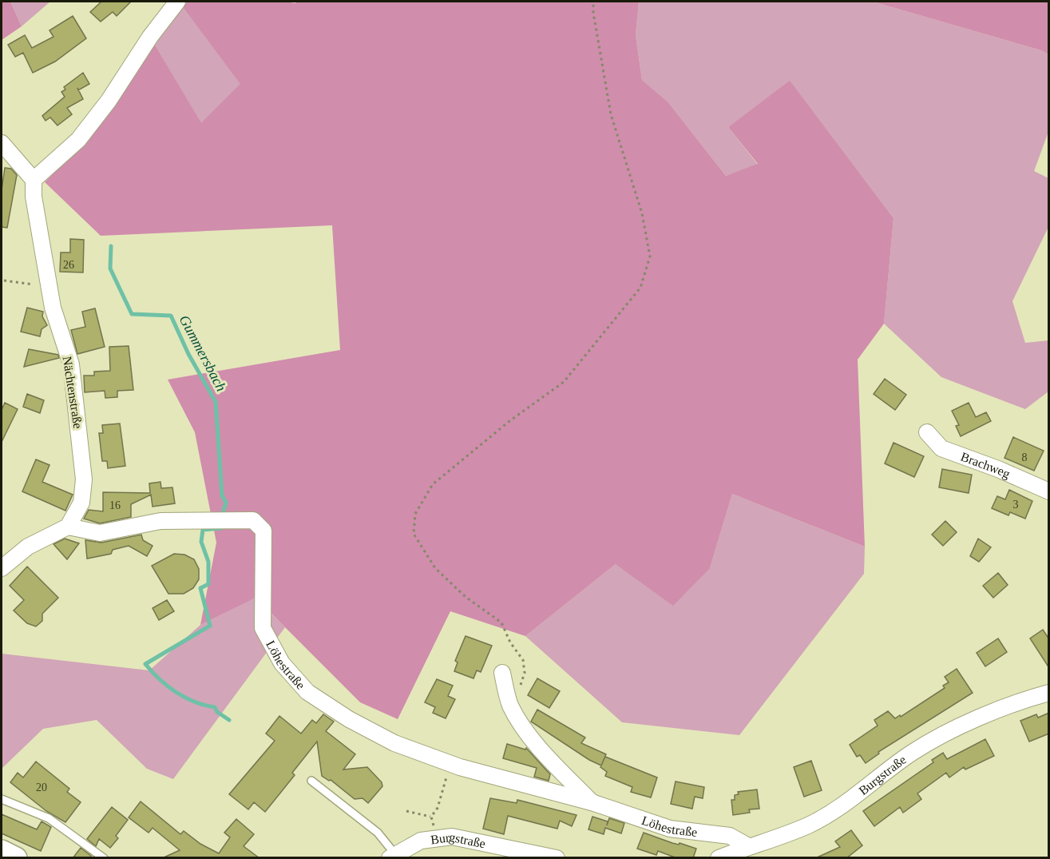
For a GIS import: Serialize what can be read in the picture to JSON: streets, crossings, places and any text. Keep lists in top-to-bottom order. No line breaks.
{"streets":{"street":["Nächtenstraße","Brachweg","Löhestraße","Burgstraße"]},"crossings":[["Nächtenstraße","Löhestraße"],["Löhestraße","Burgstraße"]],"water":["Gummersbach"],"house_numbers":["26","8","3","16","20"]}
